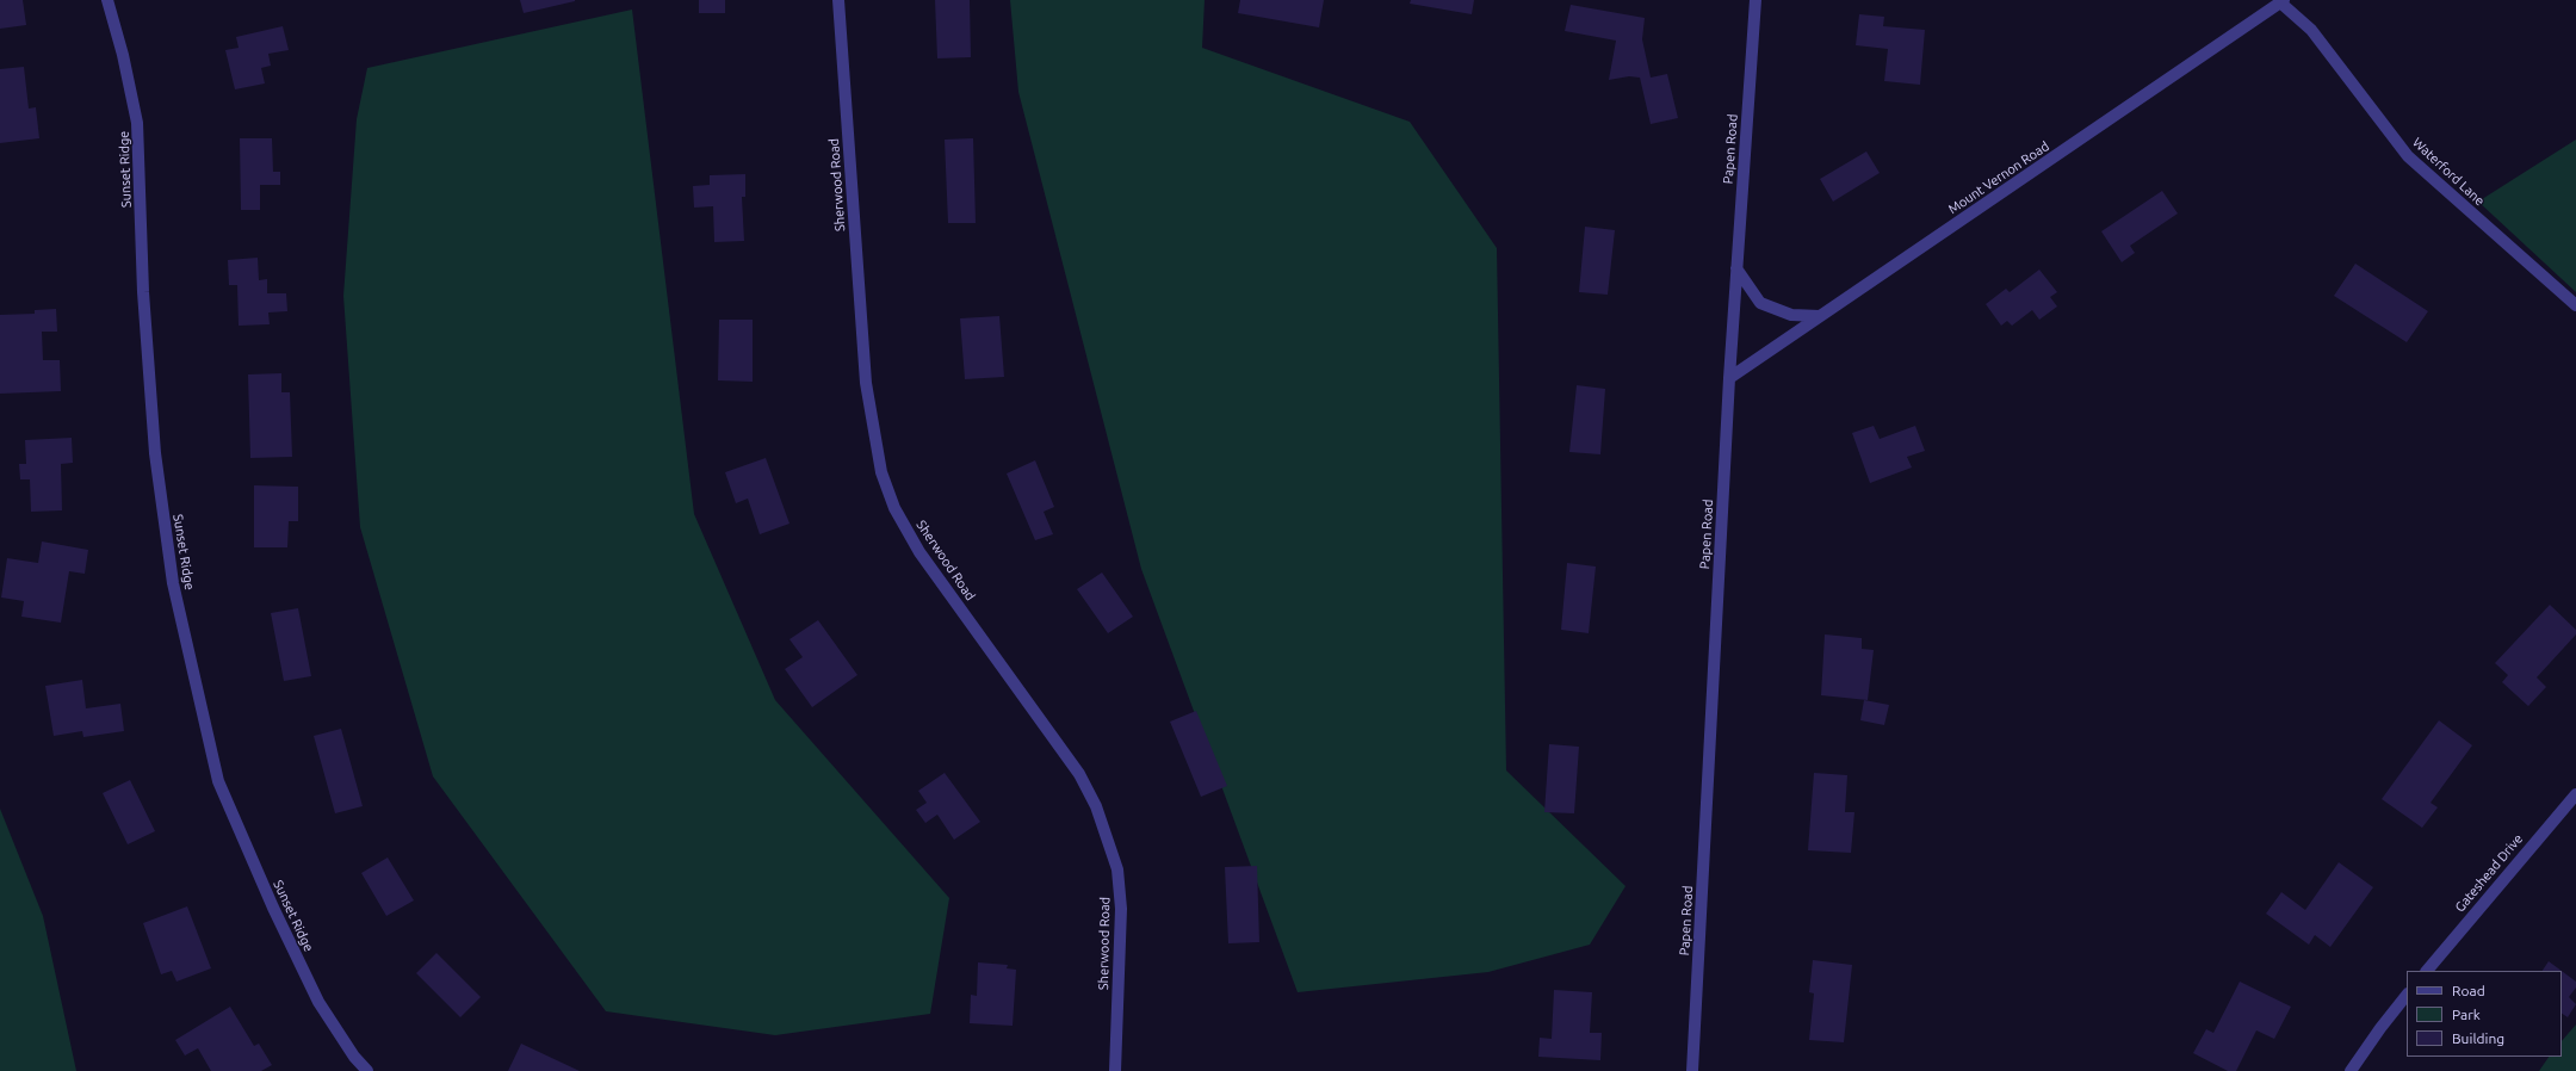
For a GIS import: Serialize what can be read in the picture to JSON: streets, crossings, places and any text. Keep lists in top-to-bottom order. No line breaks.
{"streets":{"street":["Papen Road","Sunset Ridge","Waterford Lane","Mount Vernon Road","Sherwood Road","Gateshead Drive"]},"crossings":[["Papen Road","Mount Vernon Road"],["Waterford Lane","Mount Vernon Road"]],"legend":["Road","Park","Building"]}
